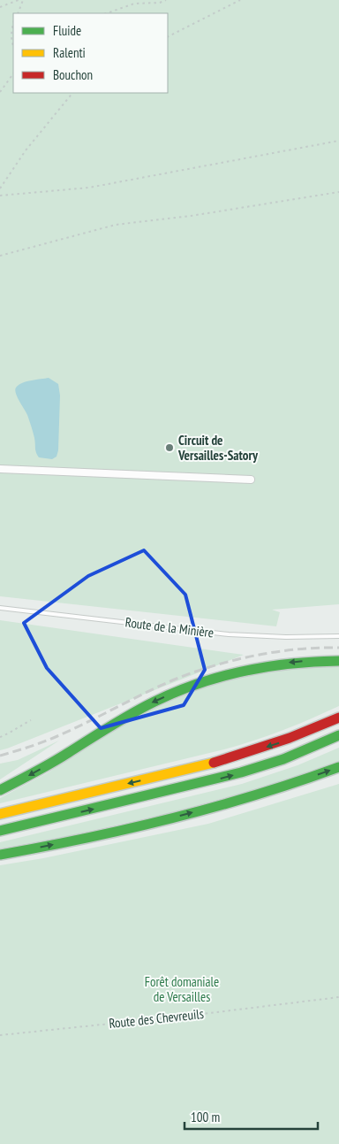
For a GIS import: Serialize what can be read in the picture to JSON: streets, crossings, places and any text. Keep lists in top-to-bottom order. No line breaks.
{"streets":{"lane":["Route de la Minière"],"path":["Route des Chevreuils"]},"parks":["Forêt domaniale de Versailles"],"places":["Circuit de Versailles-Satory"],"legend":["Fluide","Ralenti","Bouchon"],"scale_bar":"100 m"}
